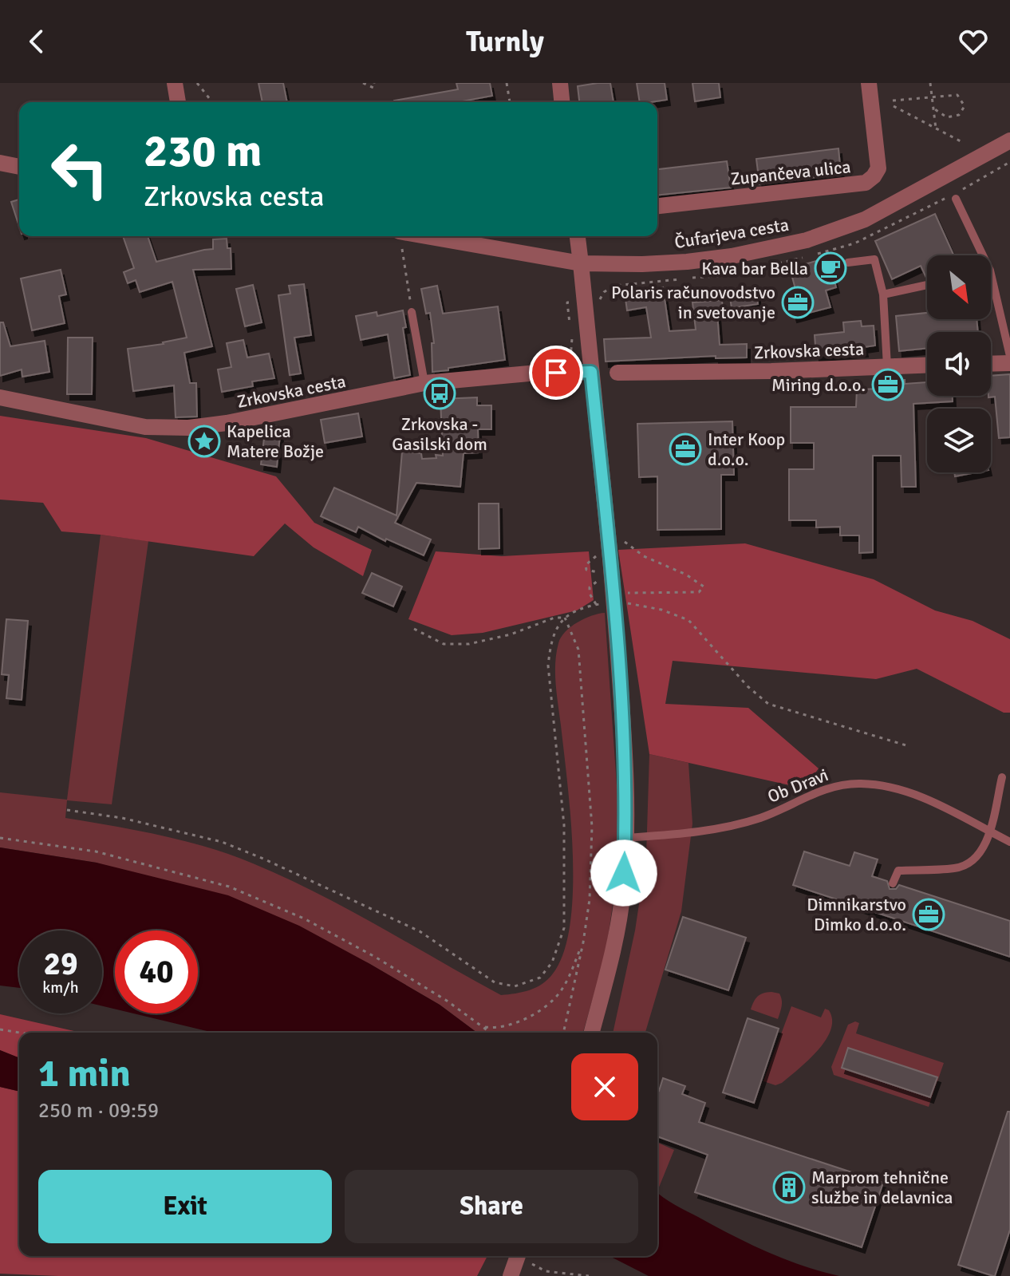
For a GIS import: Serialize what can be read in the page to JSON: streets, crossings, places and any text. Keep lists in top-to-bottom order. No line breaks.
{"streets":{"street":["Zupančeva ulica","Čufarjeva cesta","Zrkovska cesta"],"lane":["Ob Dravi"]},"places":{"cafe":["Kava bar Bella"],"office":["Polaris računovodstvo in svetovanje","Miring d.o.o.","Inter Koop d.o.o.","Dimnikarstvo Dimko d.o.o."],"bus stop":["Zrkovska - Gasilski dom"],"place":["Kapelica Matere Božje"],"building":["Marprom tehnične službe in delavnica"]},"north":"bottom right","page":{"header":"Turnly","turn":["230 m","Zrkovska cesta"],"speed":"29 km/h","limit":"40","heading":["1 min","250 m · 09:59"],"buttons":["Exit","Share"]}}
